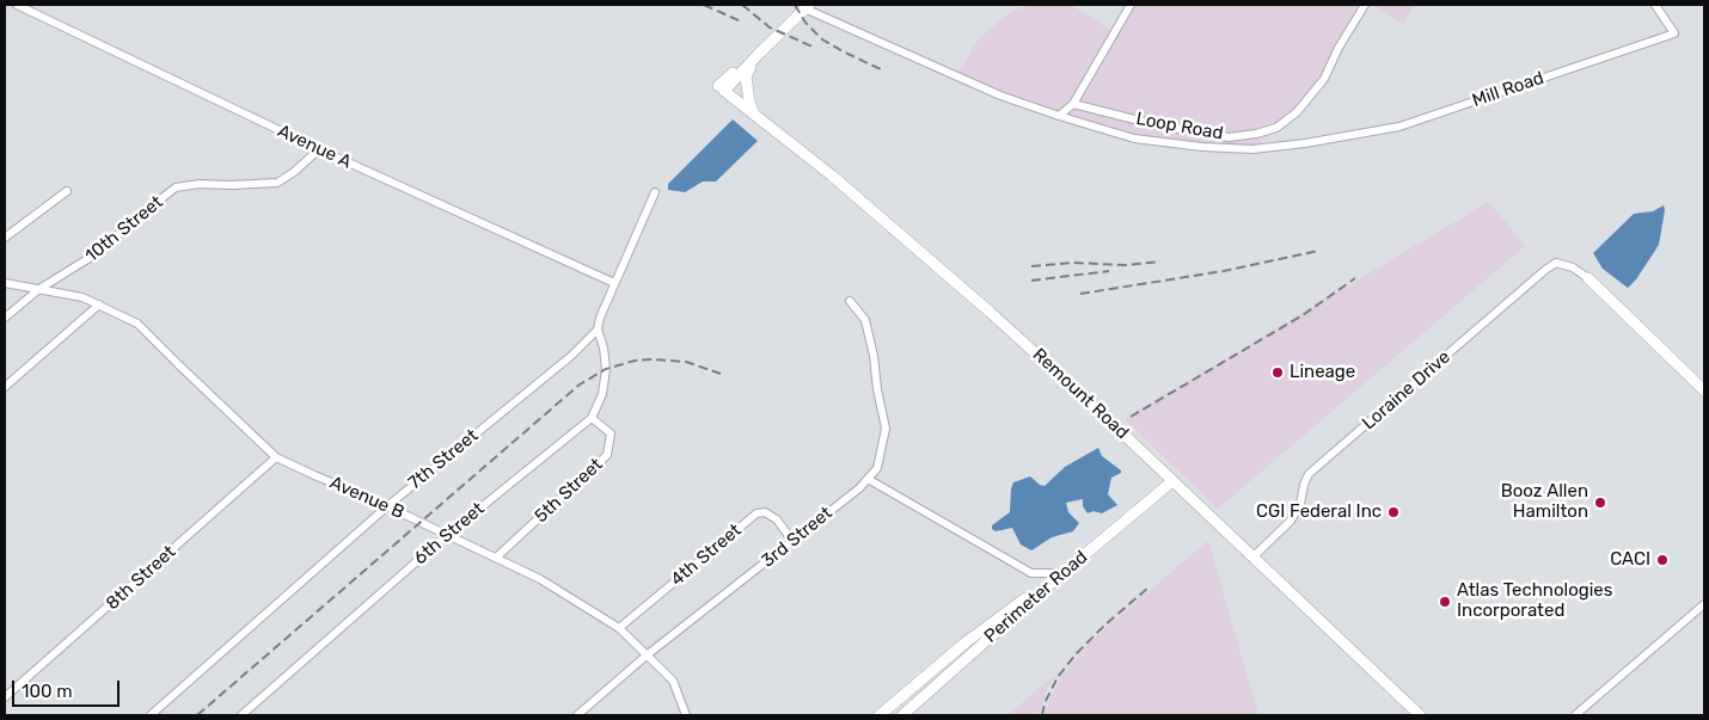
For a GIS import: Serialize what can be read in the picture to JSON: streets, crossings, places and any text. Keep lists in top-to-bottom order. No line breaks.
{"streets":{"main road":["Remount Road","Perimeter Road"],"street":["Mill Road","Loop Road","Avenue A","10th Street","Loraine Drive","7th Street","5th Street","Avenue B","6th Street","3rd Street","4th Street","8th Street"]},"crossings":[["Avenue A","10th Street"],["Avenue A","7th Street"],["10th Street","Avenue B"],["Loraine Drive","Remount Road"],["Remount Road","Perimeter Road"],["7th Street","Avenue B"],["7th Street","6th Street"],["5th Street","Avenue B"],["5th Street","6th Street"],["Avenue B","6th Street"],["Avenue B","3rd Street"],["Avenue B","4th Street"],["Avenue B","8th Street"],["3rd Street","4th Street"]],"places":["Lineage","Booz Allen Hamilton","CGI Federal Inc","CACI","Atlas Technologies Incorporated"],"scale_bar":"100 m"}
